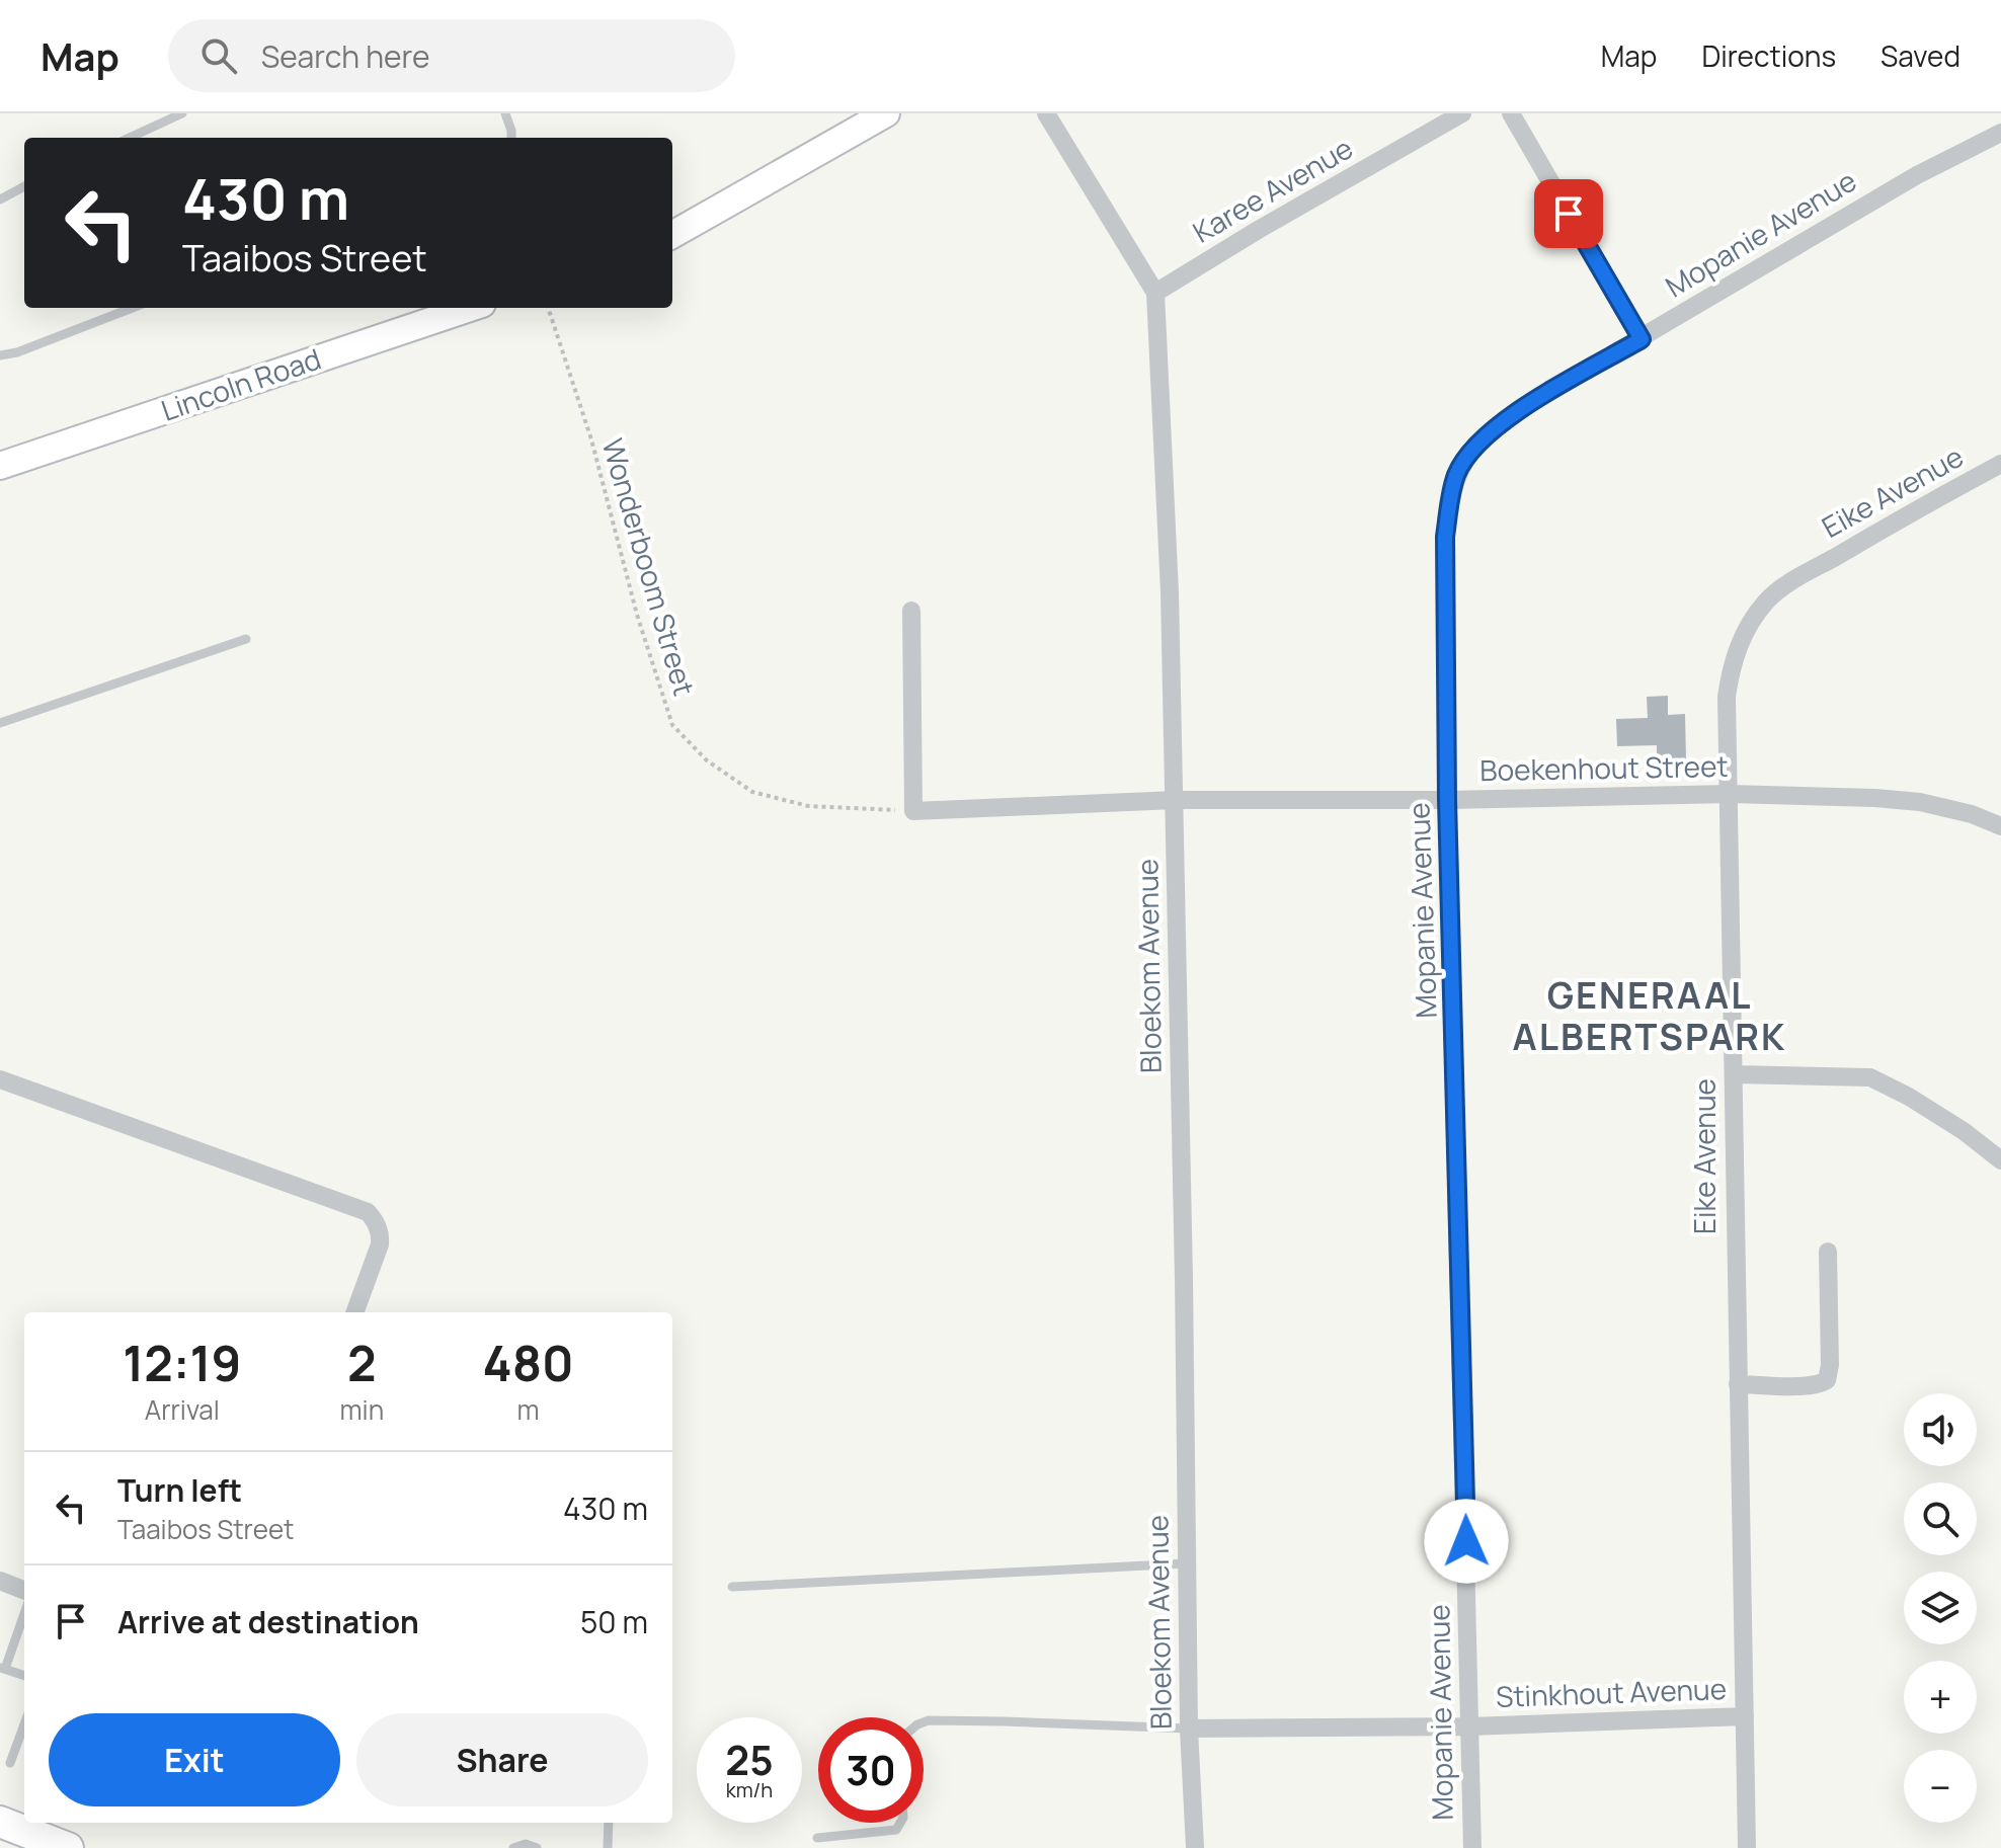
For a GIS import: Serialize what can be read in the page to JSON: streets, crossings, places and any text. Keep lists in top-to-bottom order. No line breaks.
{"streets":{"street":["Karee Avenue","Mopanie Avenue","Lincoln Road","Eike Avenue","Boekenhout Street","Bloekom Avenue","Stinkhout Avenue"],"path":["Wonderboom Street"]},"crossings":[["Karee Avenue","Bloekom Avenue"],["Mopanie Avenue","Boekenhout Street"],["Mopanie Avenue","Stinkhout Avenue"],["Eike Avenue","Boekenhout Street"],["Eike Avenue","Stinkhout Avenue"],["Wonderboom Street","Boekenhout Street"],["Boekenhout Street","Bloekom Avenue"],["Bloekom Avenue","Stinkhout Avenue"]],"districts":["GENERAAL ALBERTSPARK"],"page":{"header":"Map","search":"Search here","nav":["Map","Directions","Saved"],"turn":["430 m","Taaibos Street"],"eta":["12:19","Arrival","2","min","480","m"],"map_buttons":["+","−"],"list":[{"name":"Turn left","note":"Taaibos Street","value":"430 m"},{"name":"Arrive at destination","value":"50 m"}],"buttons":["Exit","Share"],"speed":"25 km/h","limit":"30"}}
